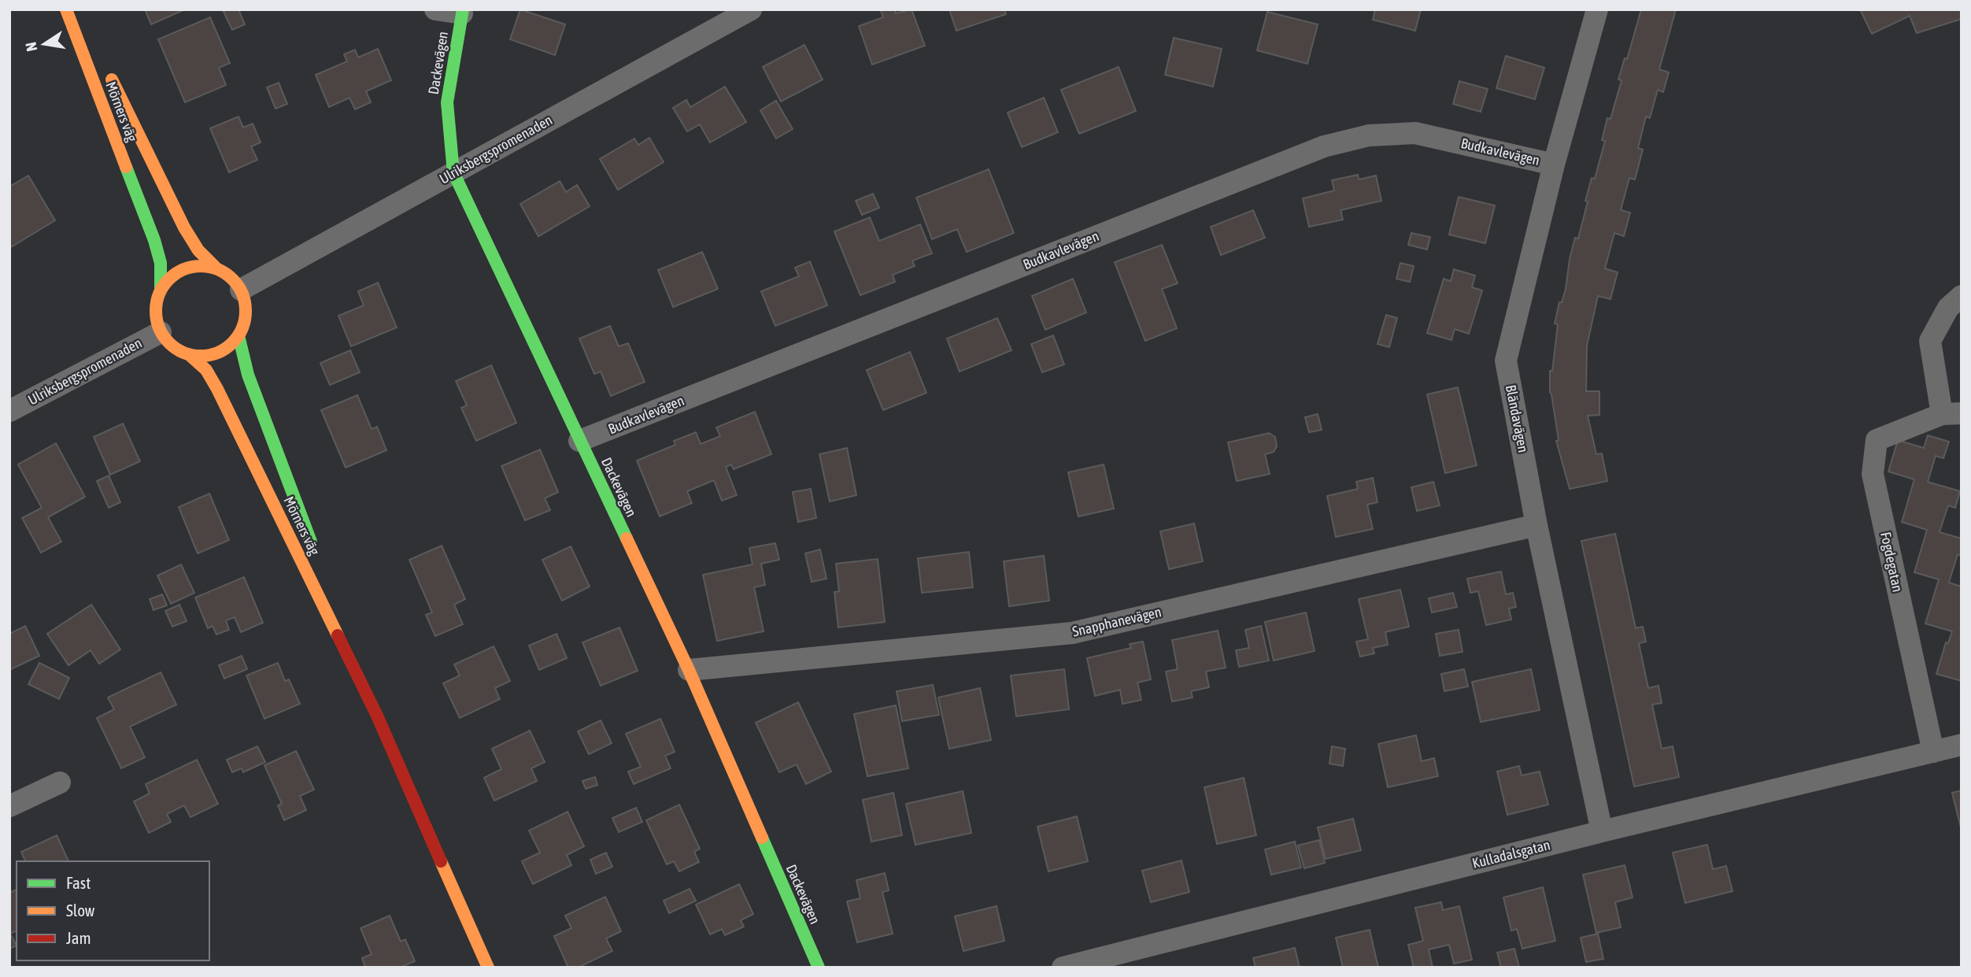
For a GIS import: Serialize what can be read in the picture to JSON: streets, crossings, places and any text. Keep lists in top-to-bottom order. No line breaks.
{"streets":{"main road":["Dackevägen","Mörners väg"],"street":["Ulriksbergspromenaden","Budkavlevägen","Bländavägen","Fogdegatan","Snapphanevägen","Kulladalsgatan"]},"crossings":[["Dackevägen","Ulriksbergspromenaden"],["Dackevägen","Budkavlevägen"],["Dackevägen","Snapphanevägen"],["Mörners väg","Ulriksbergspromenaden"],["Budkavlevägen","Bländavägen"],["Bländavägen","Snapphanevägen"],["Bländavägen","Kulladalsgatan"],["Fogdegatan","Kulladalsgatan"]],"legend":["Fast","Slow","Jam"],"north":"left"}
